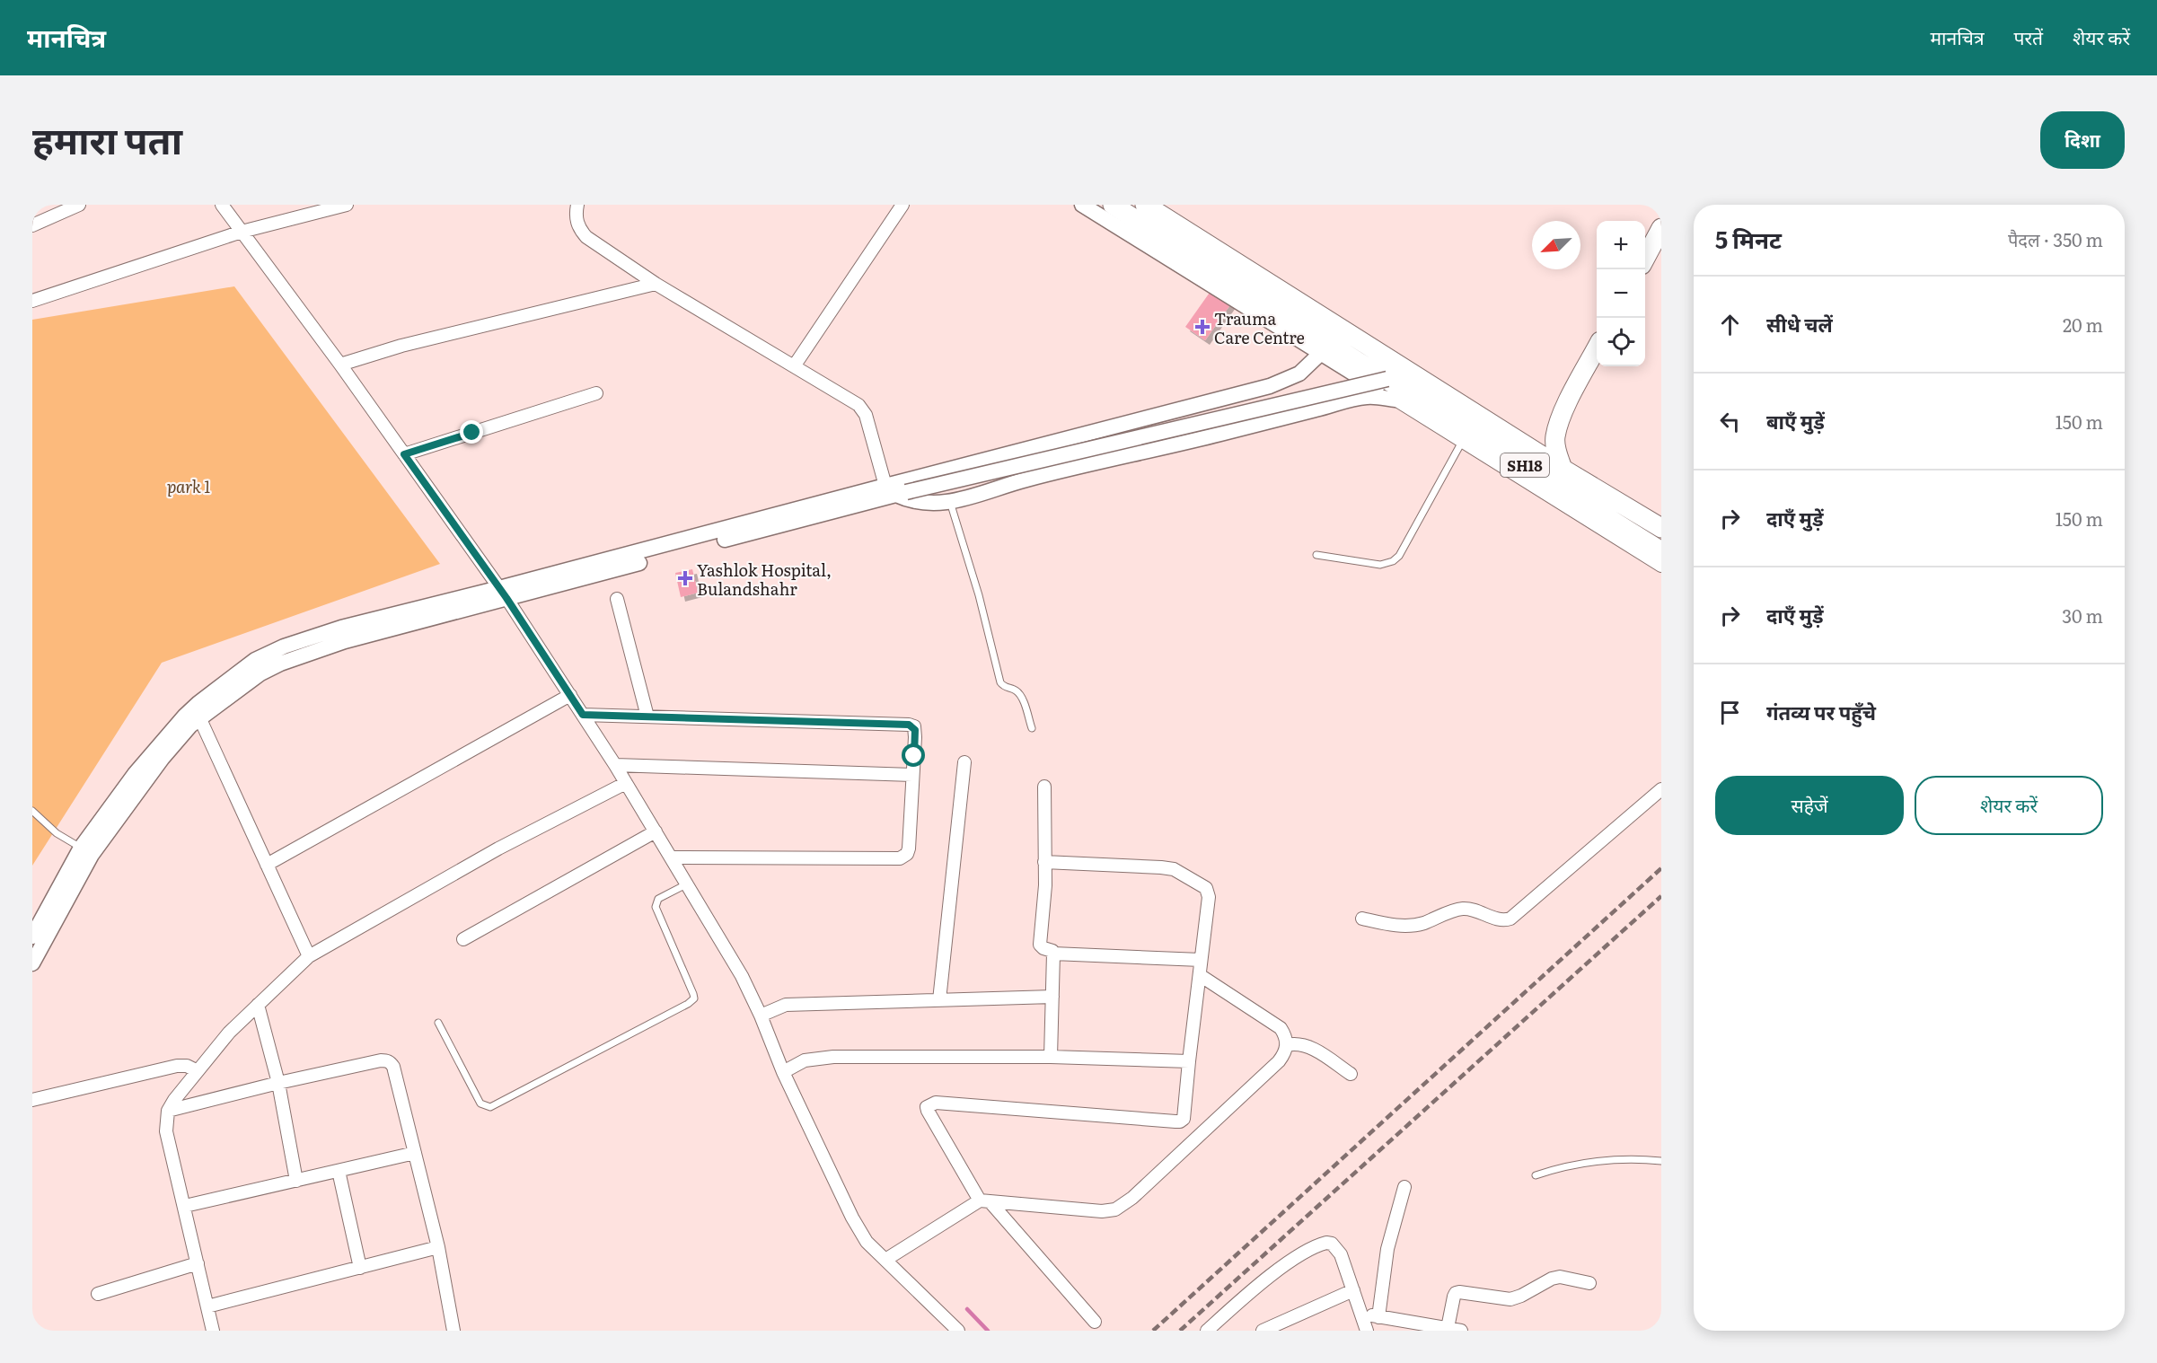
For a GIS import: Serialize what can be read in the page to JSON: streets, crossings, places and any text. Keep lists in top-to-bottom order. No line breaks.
{"streets":{"main road":["SH18"]},"parks":["park 1"],"places":{"health":["Trauma Care Centre","Yashlok Hospital, Bulandshahr"]},"north":"bottom left","page":{"header":"मानचित्र","nav":["मानचित्र","परतें","शेयर करें"],"title":"हमारा पता","buttons":["दिशा",["सहेजें","शेयर करें"]],"heading":["5 मिनट","पैदल · 350 m"],"map_buttons":["+","−"],"list":[["सीधे चलें","20 m"],["बाएँ मुड़ें","150 m"],["दाएँ मुड़ें","150 m"],["दाएँ मुड़ें","30 m"],"गंतव्य पर पहुँचे"]}}
